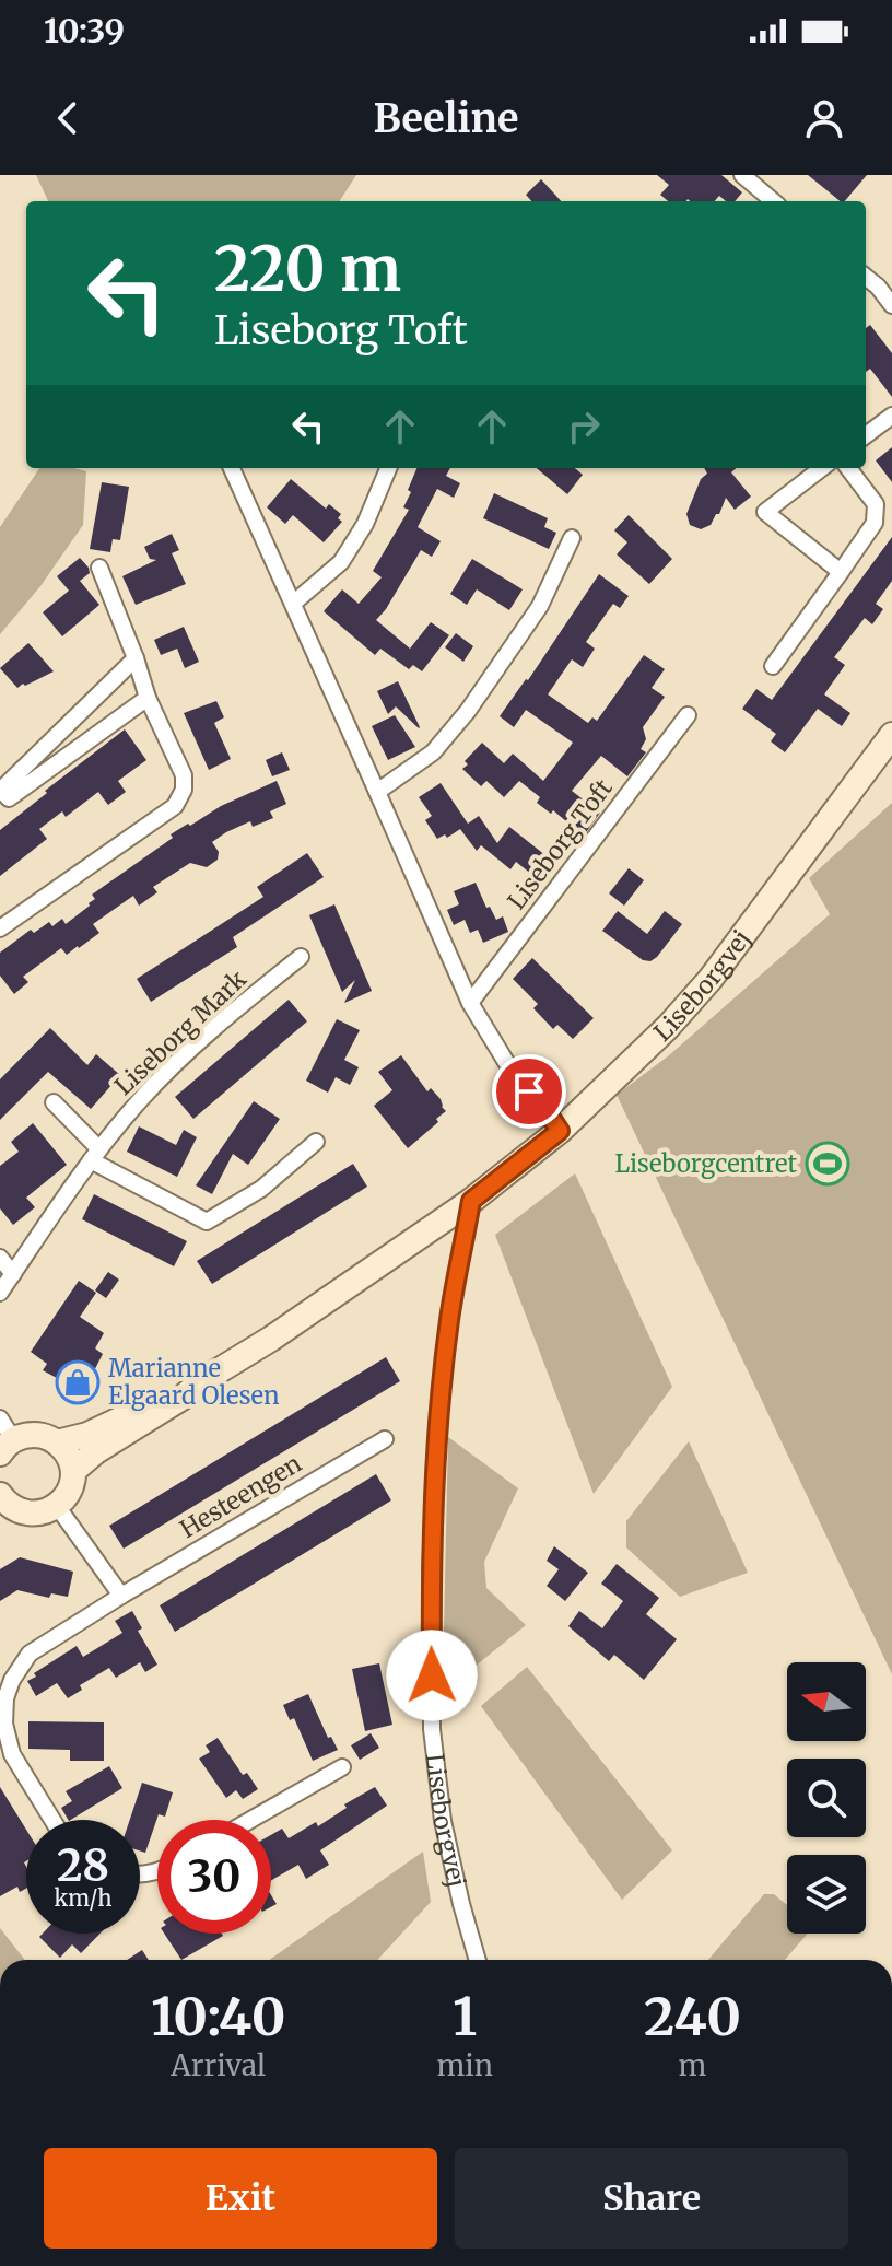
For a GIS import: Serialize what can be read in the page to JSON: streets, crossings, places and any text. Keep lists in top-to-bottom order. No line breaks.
{"streets":{"street":["Liseborg Toft","Liseborgvej","Liseborg Mark","Hesteengen"]},"places":{"sports":["Liseborgcentret"],"shop":["Marianne Elgaard Olesen"]},"north":"left","page":{"status":"10:39","header":"Beeline","turn":["220 m","Liseborg Toft"],"speed":"28 km/h","limit":"30","eta":["10:40","Arrival","1","min","240","m"],"buttons":["Exit","Share"]}}
